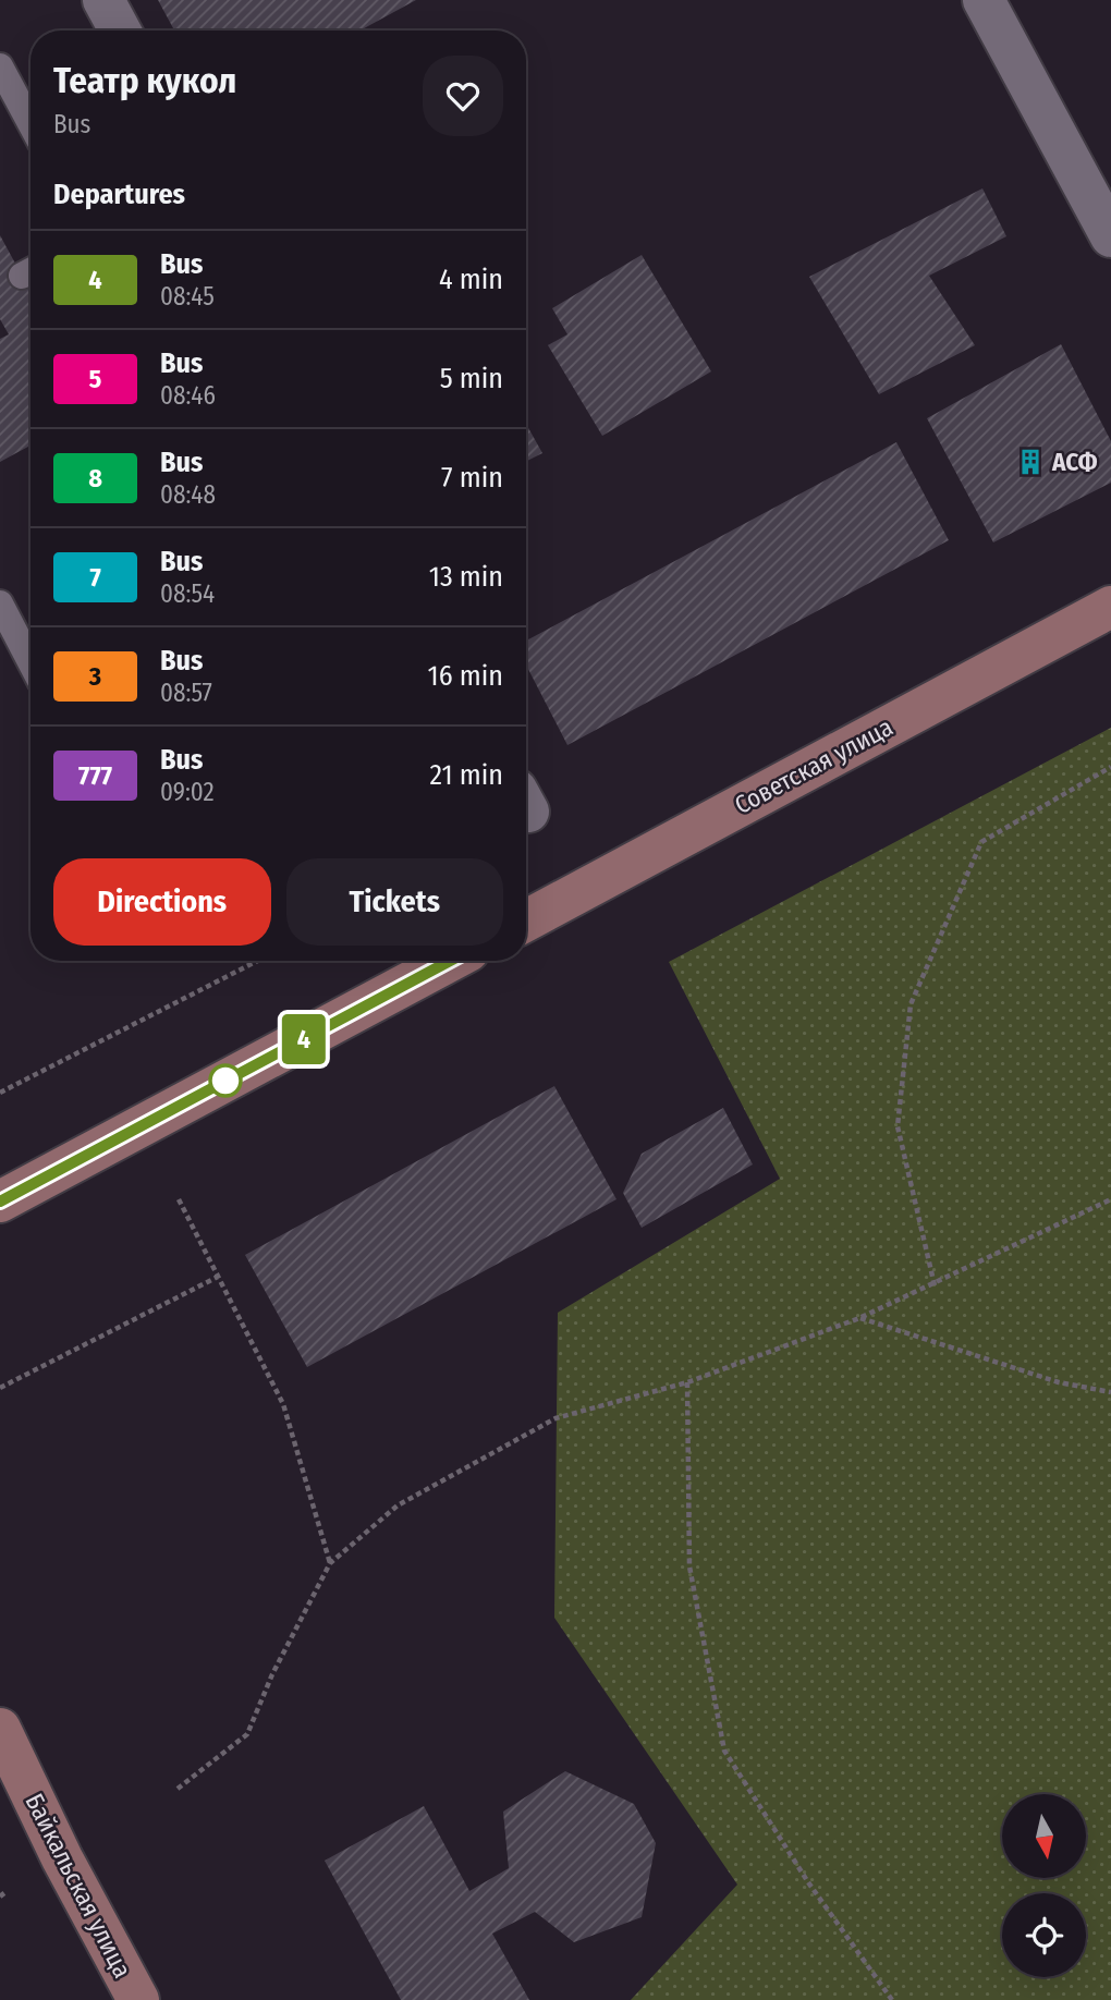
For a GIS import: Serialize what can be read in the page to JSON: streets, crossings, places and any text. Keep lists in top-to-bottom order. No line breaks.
{"streets":{"main road":["Советская улица","Байкальская улица"]},"places":{"building":["АСФ"]},"lines":["bus line 4"],"north":"bottom","page":{"on_map":"4","heading":[["Театр кукол","Bus"],"Departures"],"list":[{"mark":"4","name":"Bus","note":"08:45","value":"4 min"},{"mark":"5","name":"Bus","note":"08:46","value":"5 min"},{"mark":"8","name":"Bus","note":"08:48","value":"7 min"},{"mark":"7","name":"Bus","note":"08:54","value":"13 min"},{"mark":"3","name":"Bus","note":"08:57","value":"16 min"},{"mark":"777","name":"Bus","note":"09:02","value":"21 min"}],"buttons":["Directions","Tickets"]}}
